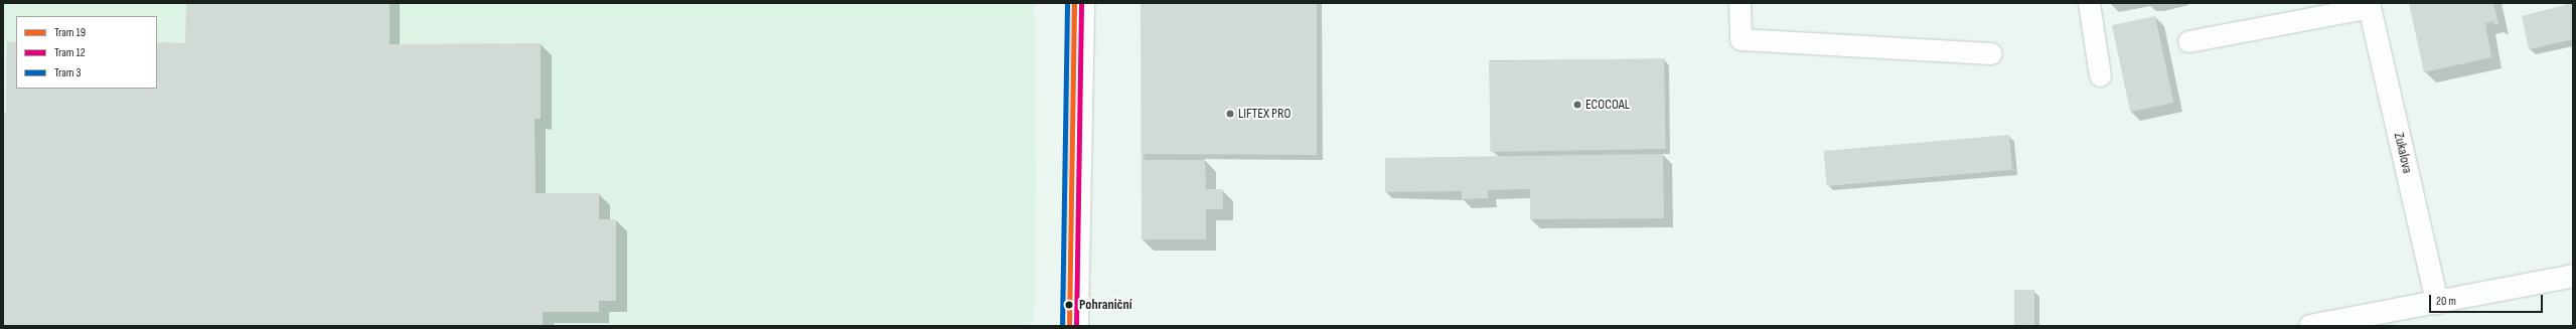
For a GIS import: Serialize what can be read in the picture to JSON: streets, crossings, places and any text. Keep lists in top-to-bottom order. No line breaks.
{"streets":{"street":["Zukalova"]},"places":["ECOCOAL","LIFTEX PRO","Pohraniční"],"lines":["tram line 19","tram line 12","tram line 3"],"legend":["Tram 19","Tram 12","Tram 3"],"scale_bar":"20 m"}
